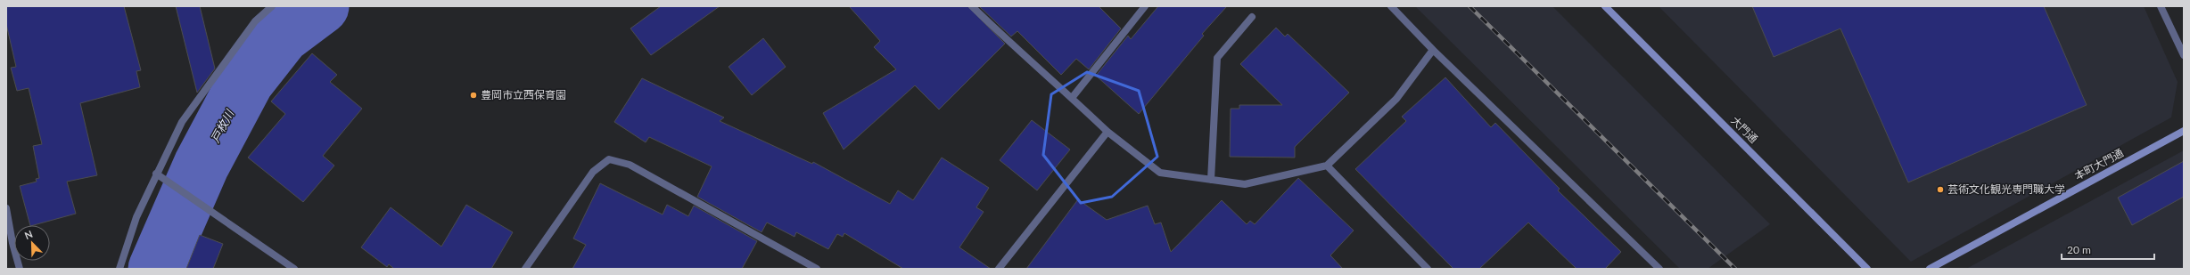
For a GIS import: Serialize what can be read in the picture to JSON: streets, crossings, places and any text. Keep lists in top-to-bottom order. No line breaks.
{"streets":{"street":["大門通","本町大門通"]},"water":["戸枚川"],"places":["豊岡市立西保育園","芸術文化観光専門職大学"],"scale_bar":"20 m","north":"top left"}
